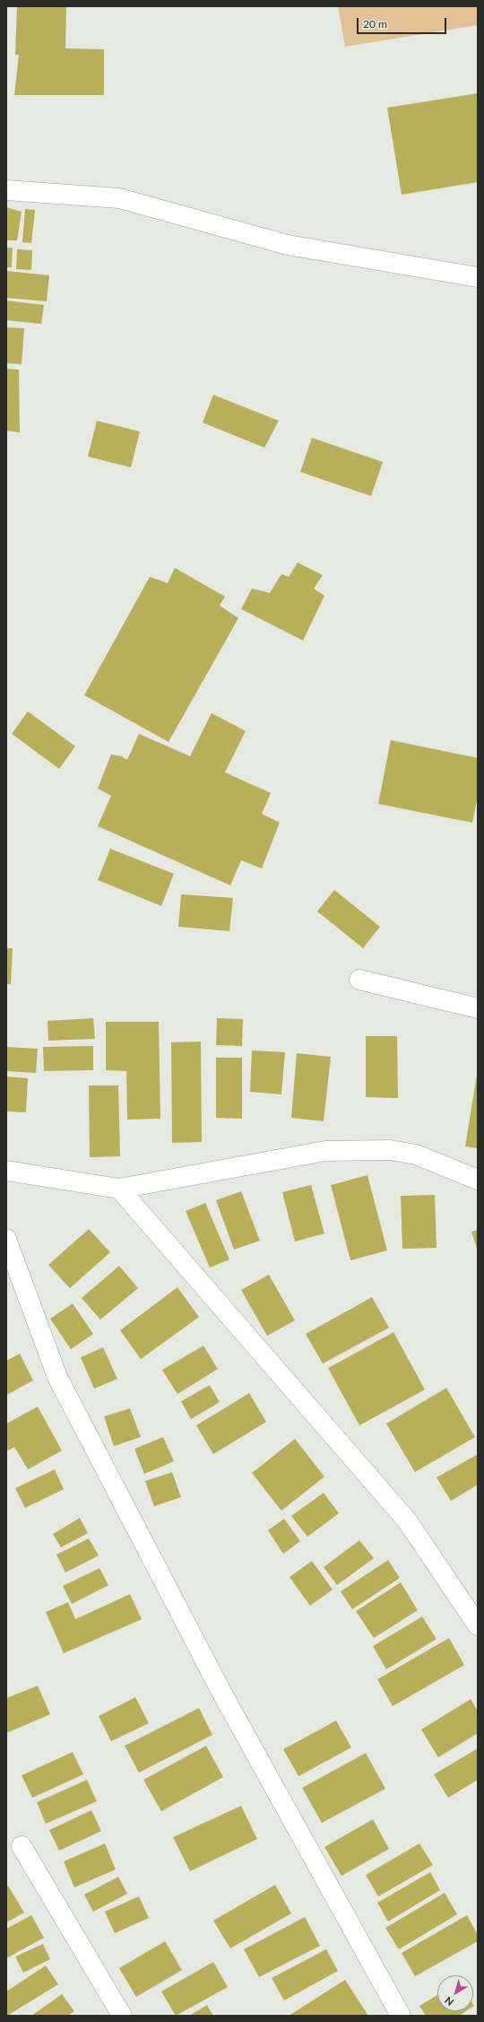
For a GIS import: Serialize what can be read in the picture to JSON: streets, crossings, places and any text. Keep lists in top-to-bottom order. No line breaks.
{"scale_bar":"20 m","north":"bottom left"}
